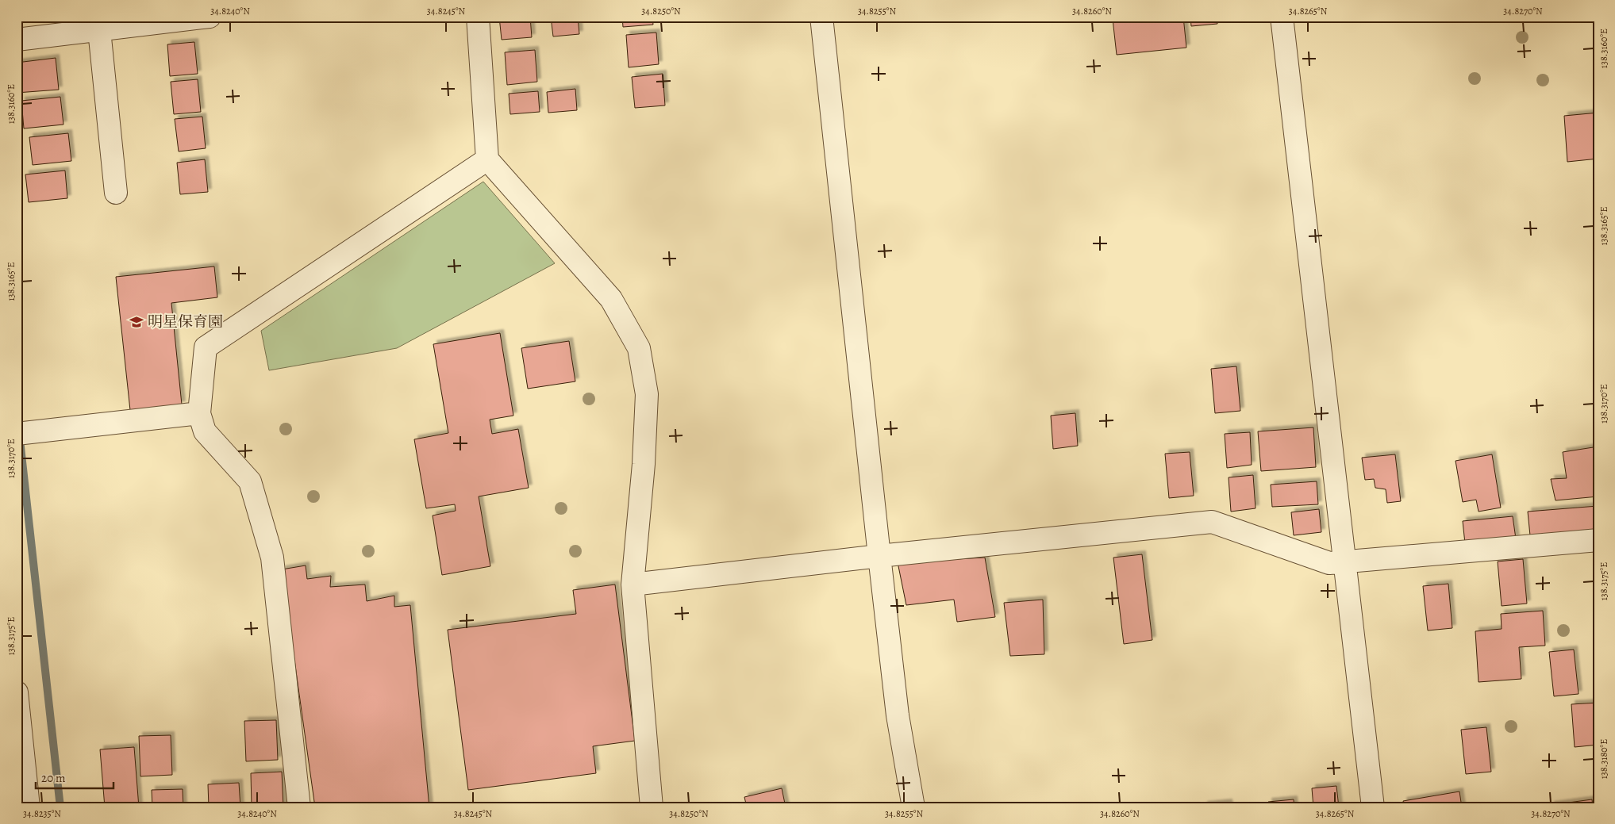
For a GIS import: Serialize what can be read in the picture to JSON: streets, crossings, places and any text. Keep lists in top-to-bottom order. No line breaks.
{"places":{"school or university":["明星保育園"]},"scale_bar":"20 m","coordinates":["34.8240°N","34.8245°N","34.8250°N","34.8255°N","34.8260°N","34.8265°N","34.8270°N","138.3160°E","138.3165°E","138.3170°E","138.3175°E","138.3180°E","34.8235°N"]}
